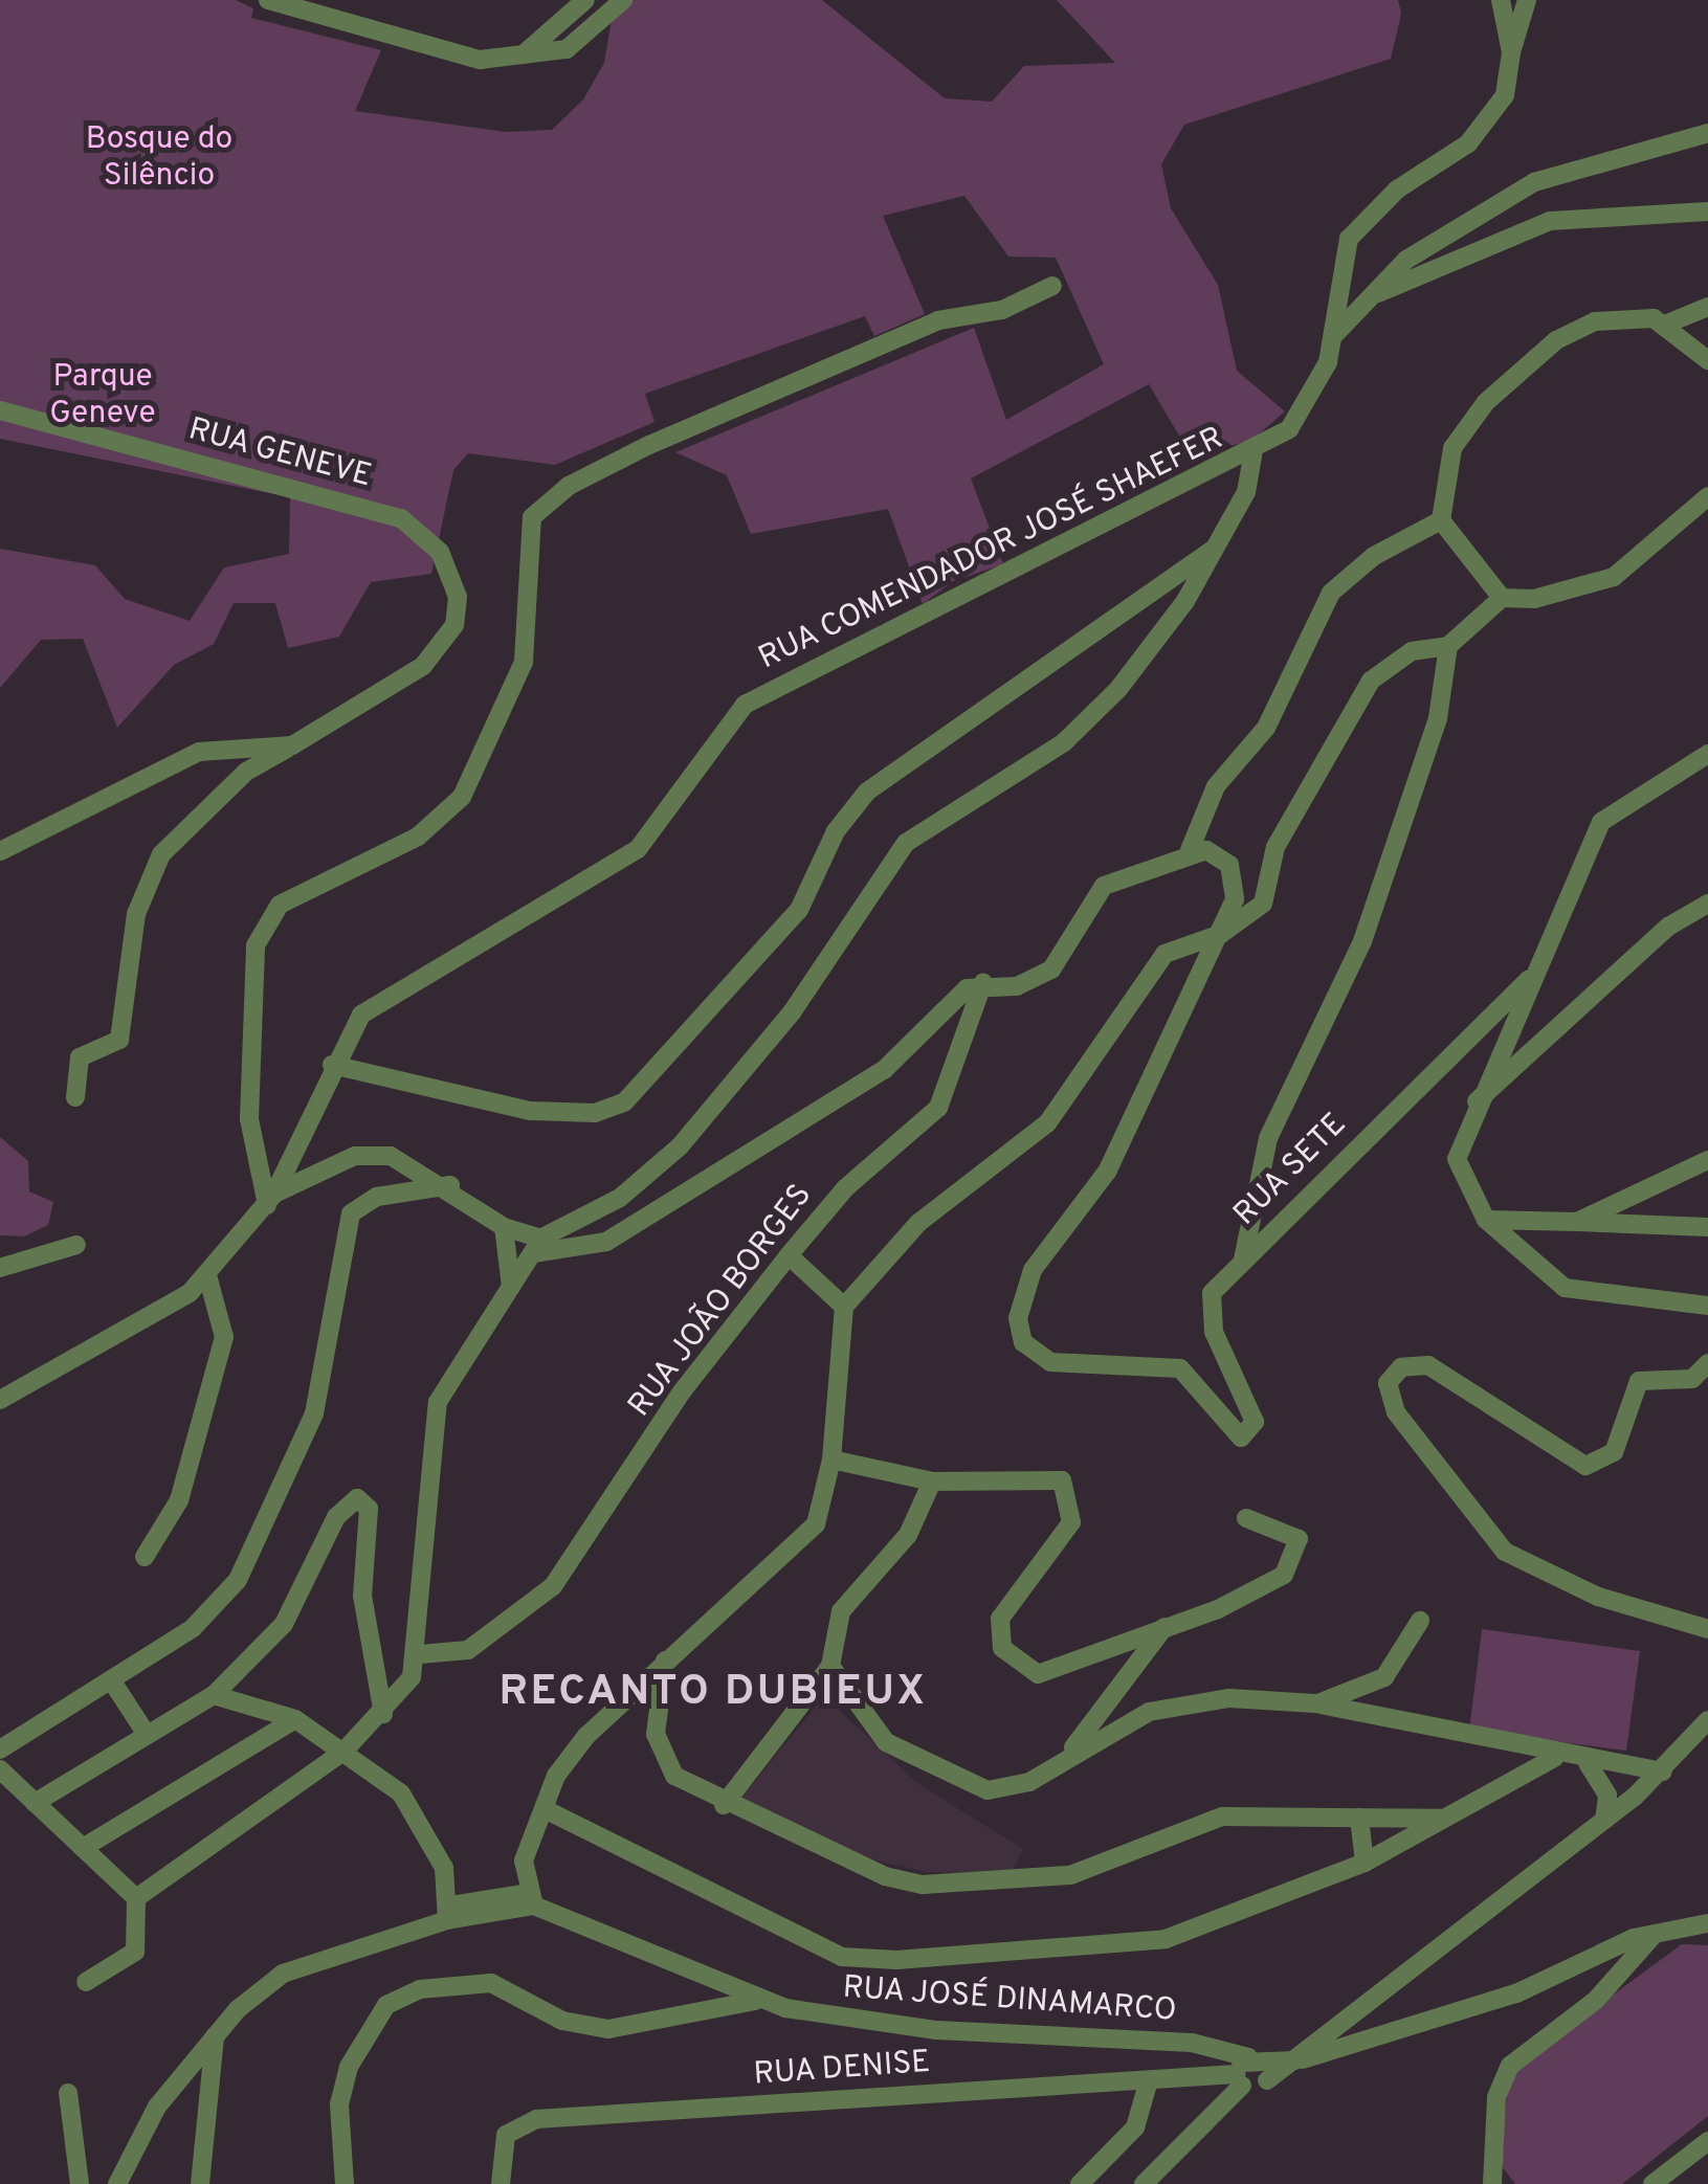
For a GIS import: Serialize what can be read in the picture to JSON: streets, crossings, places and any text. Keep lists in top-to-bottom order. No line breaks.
{"streets":{"street":["RUA GENEVE","RUA COMENDADOR JOSÉ SHAEFER","RUA SETE","RUA JOÃO BORGES","RUA JOSÉ DINAMARCO","RUA DENISE"]},"crossings":[["RUA JOSÉ DINAMARCO","RUA DENISE"]],"districts":["RECANTO DUBIEUX"],"parks":["Bosque do Silêncio","Parque Geneve"]}
